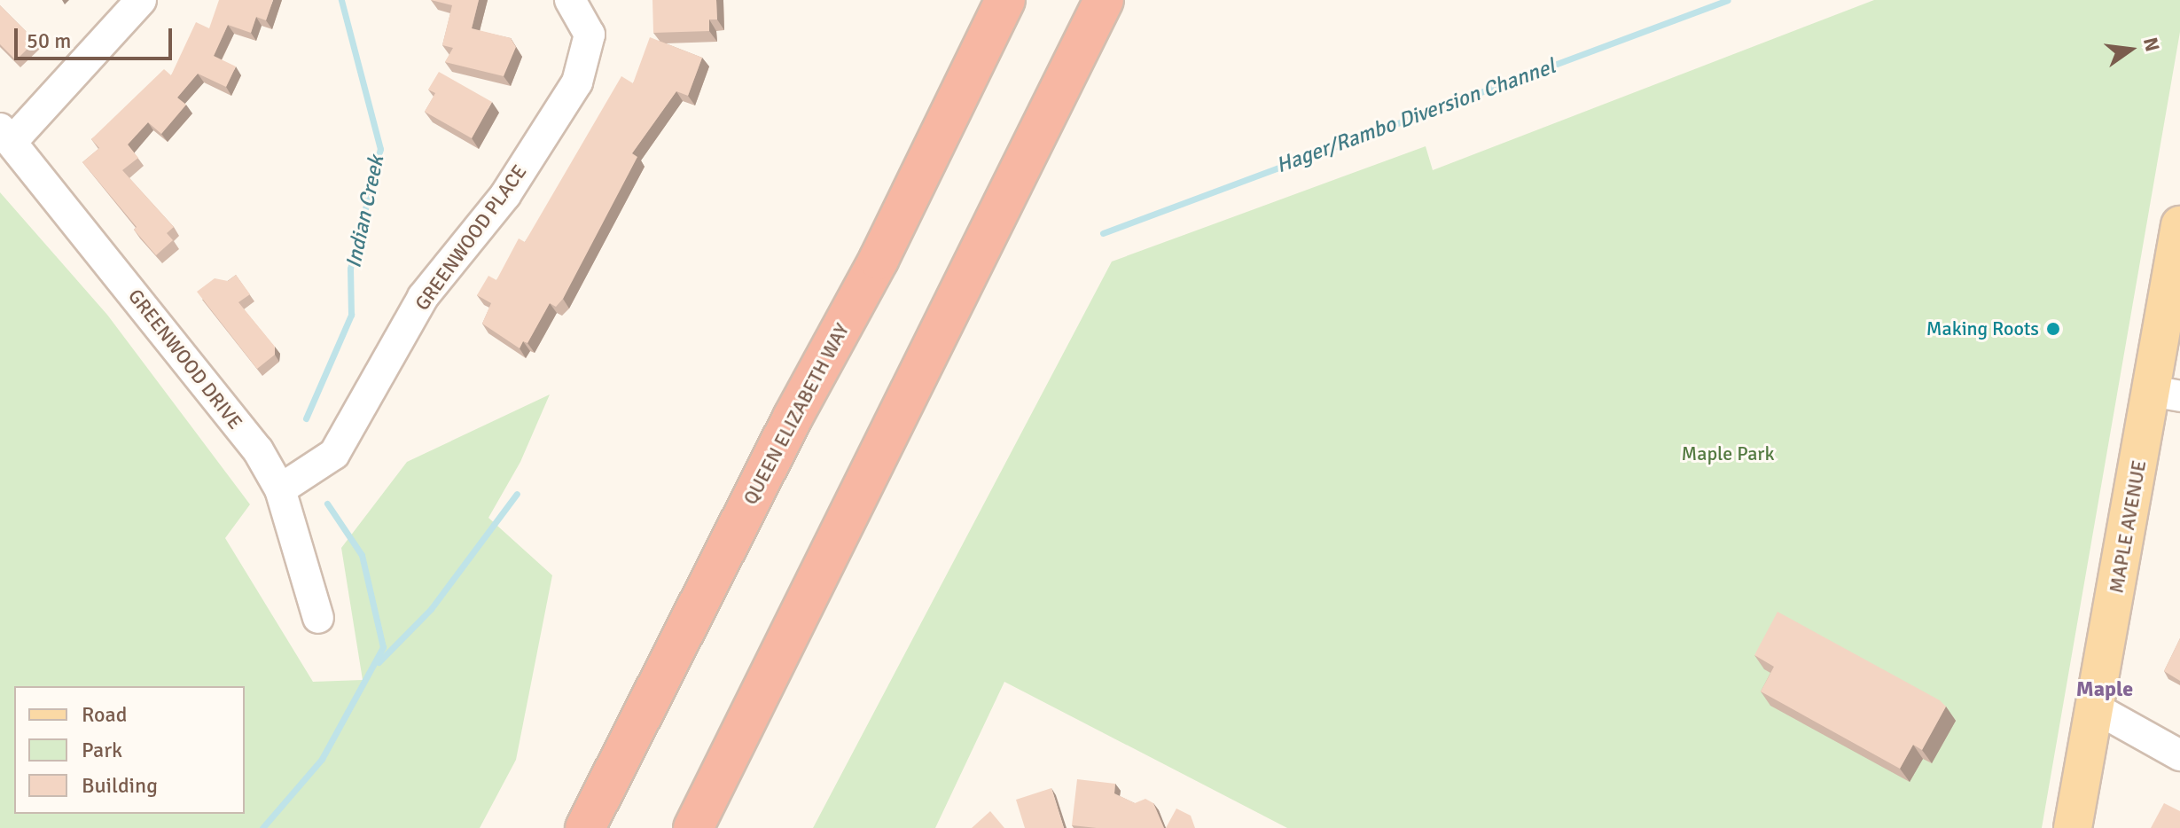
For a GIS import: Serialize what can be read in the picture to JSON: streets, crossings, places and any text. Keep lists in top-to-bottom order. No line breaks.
{"streets":{"highway":["QUEEN ELIZABETH WAY"],"main road":["MAPLE AVENUE"],"street":["GREENWOOD PLACE","GREENWOOD DRIVE"]},"crossings":[["GREENWOOD PLACE","GREENWOOD DRIVE"]],"districts":["Maple"],"water":["Hager/Rambo Diversion Channel","Indian Creek"],"parks":["Maple Park"],"places":["Making Roots"],"legend":["Road","Park","Building"],"scale_bar":"50 m","north":"right"}
